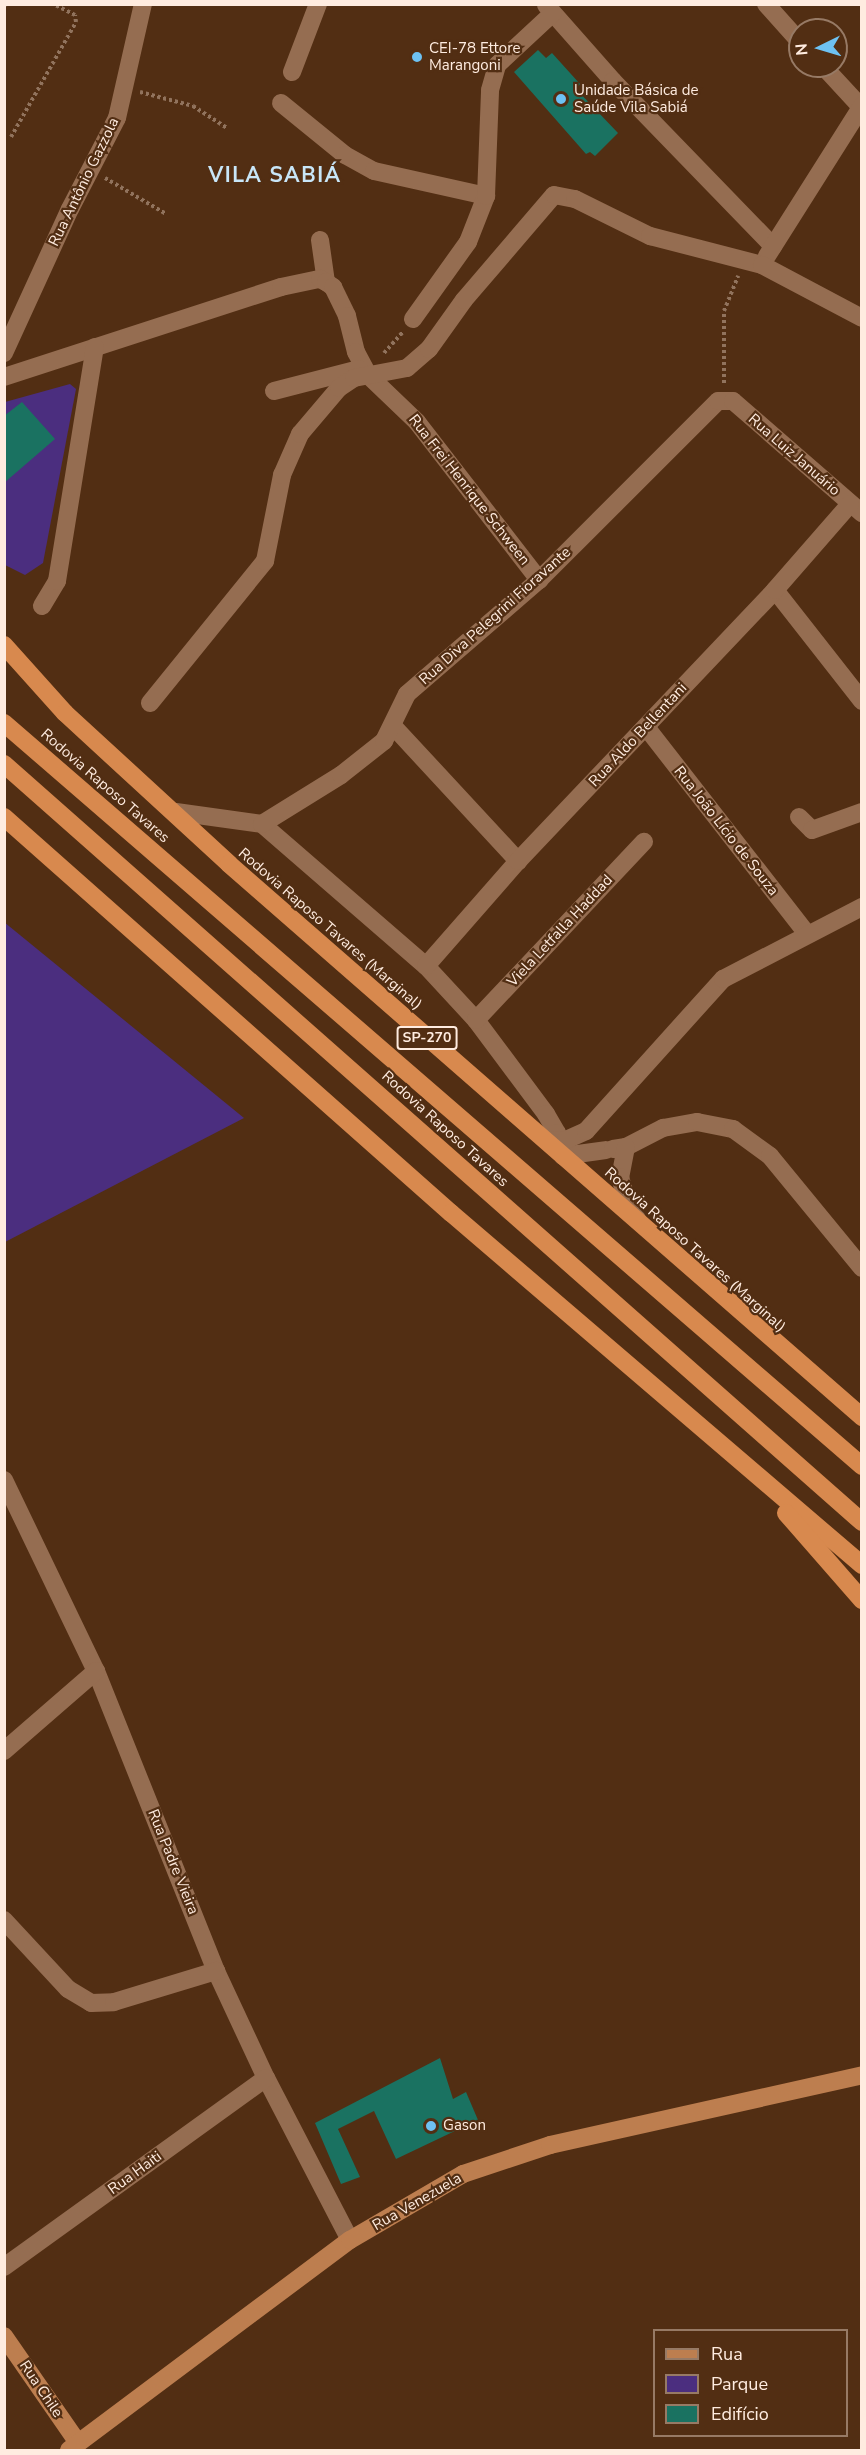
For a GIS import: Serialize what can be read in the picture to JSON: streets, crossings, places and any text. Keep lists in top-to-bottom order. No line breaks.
{"streets":{"highway":["Rodovia Raposo Tavares","Rodovia Raposo Tavares (Marginal)","SP-270"],"main road":["Rua Venezuela","Rua Chile"],"street":["Rua Antônio Gazzola","Rua Luiz Januário","Rua Frei Henrique Schween","Rua Diva Pelegrini Fioravante","Rua Aldo Bellentani","Rua João Lício de Souza","Viela Letfalla Haddad","Rua Padre Vieira","Rua Haiti"]},"crossings":[["Rua Luiz Januário","Rua Diva Pelegrini Fioravante"],["Rua Luiz Januário","Rua Aldo Bellentani"],["Rua Frei Henrique Schween","Rua Diva Pelegrini Fioravante"],["Rua Aldo Bellentani","Rua João Lício de Souza"],["Rua Padre Vieira","Rua Haiti"],["Rua Padre Vieira","Rua Venezuela"],["Rua Venezuela","Rua Chile"]],"districts":["VILA SABIÁ"],"places":["CEI-78 Ettore Marangoni","Unidade Básica de Saúde Vila Sabiá","Gason"],"legend":["Rua","Parque","Edifício"],"north":"left"}
